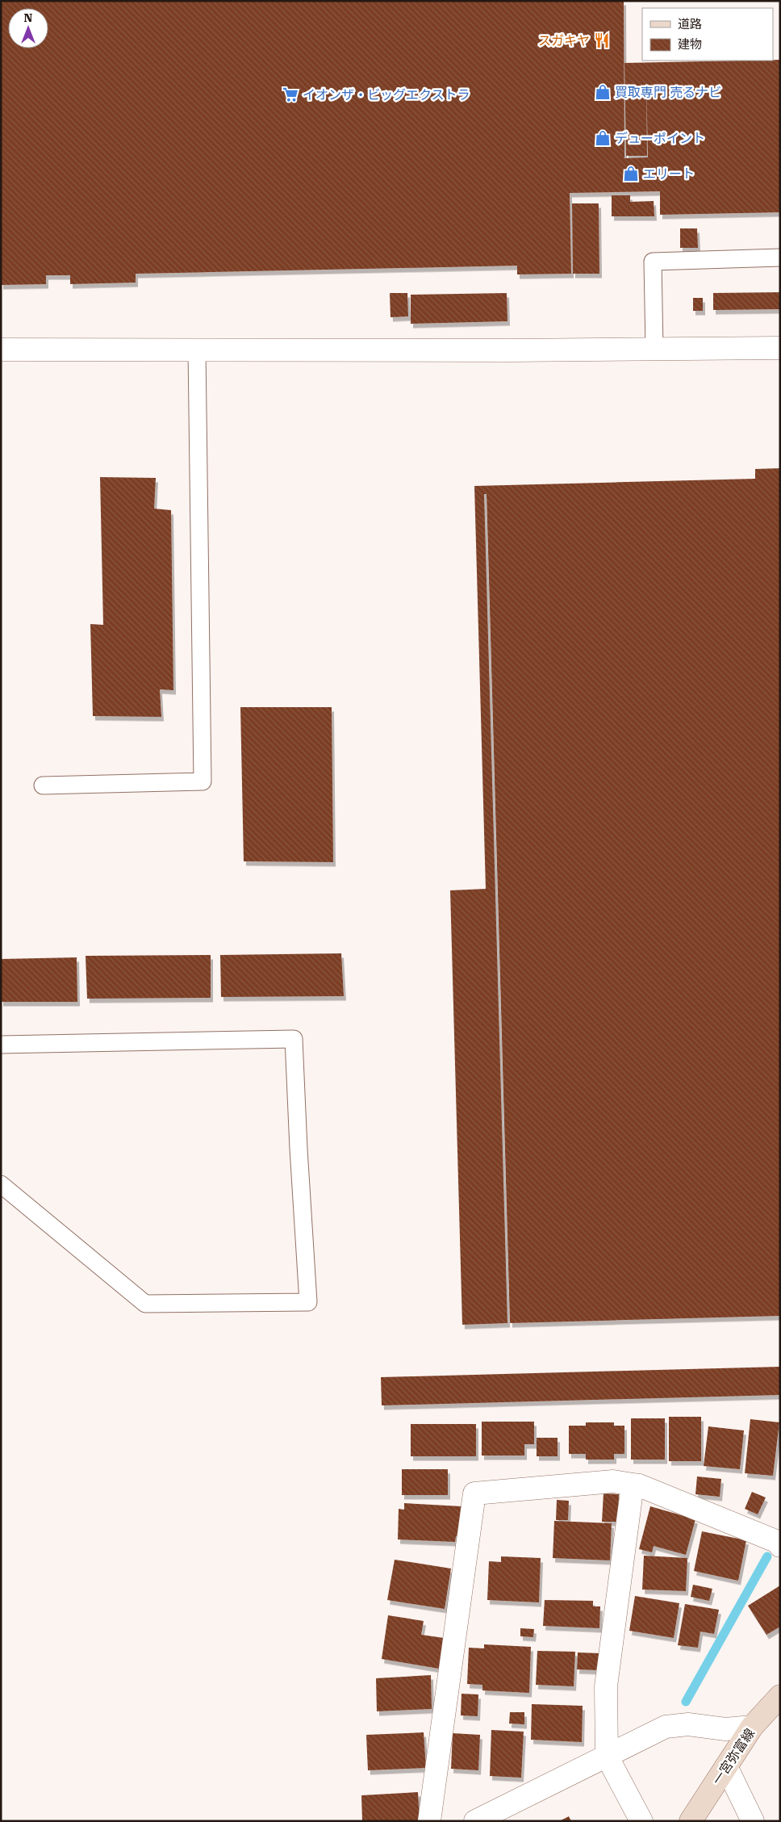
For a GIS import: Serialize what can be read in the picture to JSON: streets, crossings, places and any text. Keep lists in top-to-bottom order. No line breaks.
{"streets":{"main road":["一宮弥富線"]},"places":{"restaurant":["スガキヤ"],"shop":["買取専門 売るナビ","デューポイント","エリート"],"supermarket":["イオンザ・ビッグエクストラ"]},"legend":["道路","建物"],"north":"top"}
